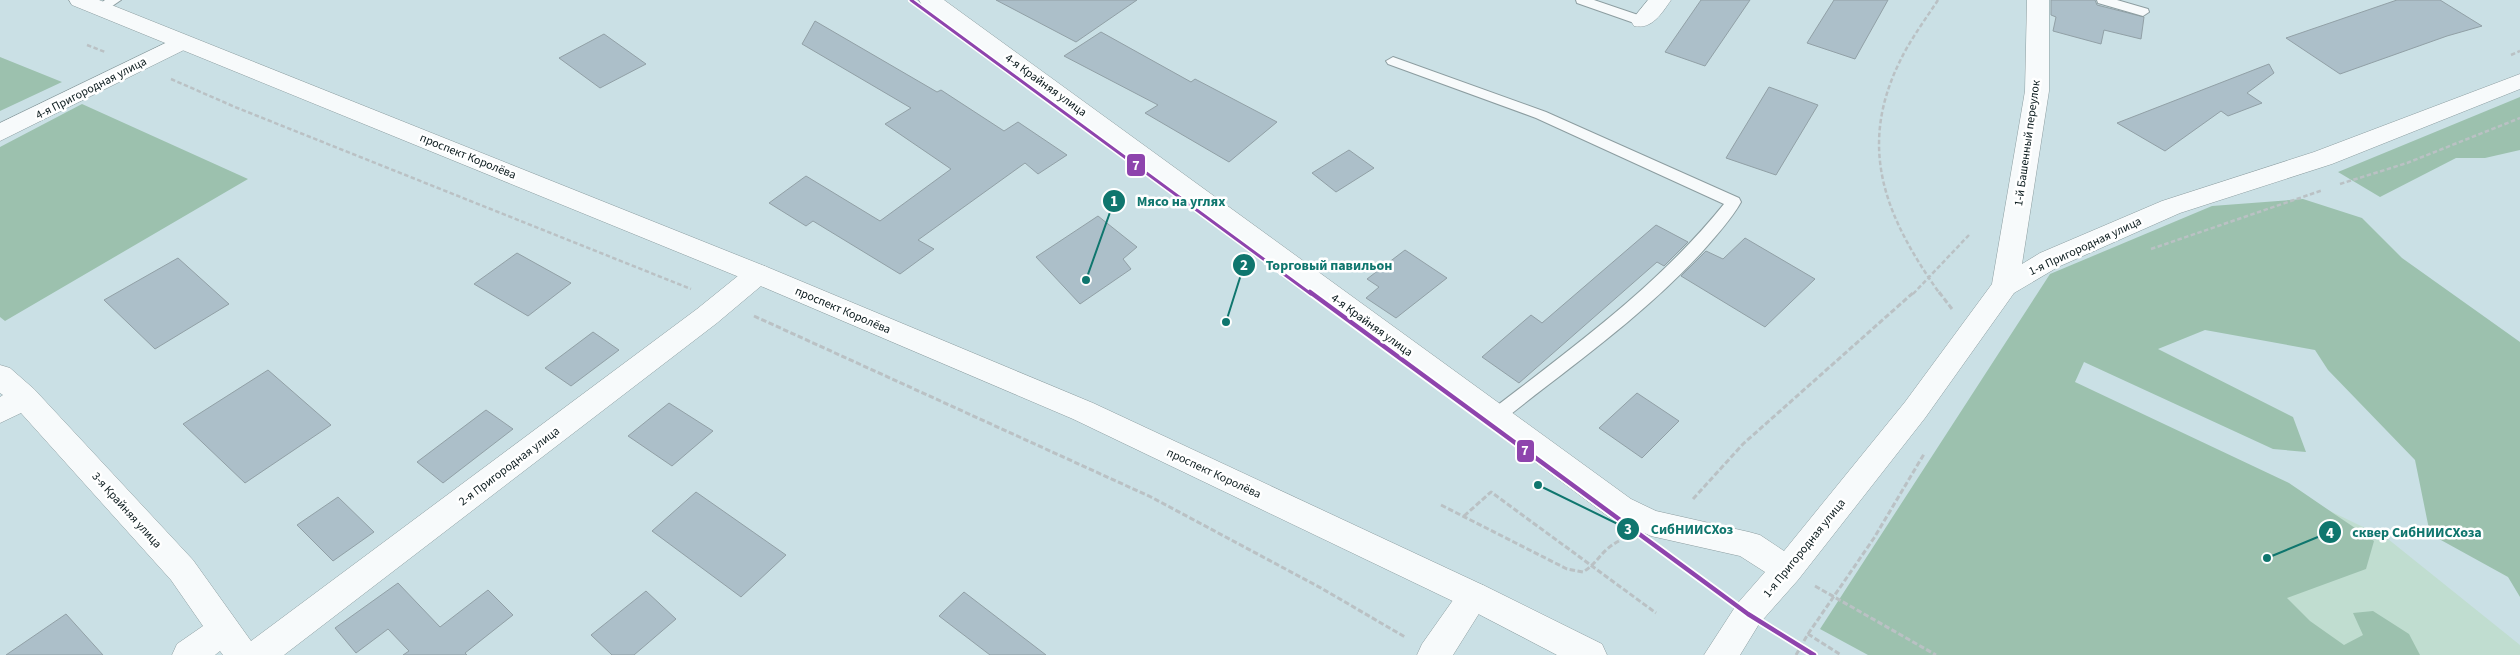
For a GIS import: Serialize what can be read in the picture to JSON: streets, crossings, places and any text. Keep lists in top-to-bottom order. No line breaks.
{"streets":{"street":["4-я Крайняя улица","4-я Пригородная улица","1-й Башенный переулок","проспект Королёва","1-я Пригородная улица","2-я Пригородная улица","3-я Крайняя улица"]},"crossings":[["4-я Крайняя улица","1-я Пригородная улица"],["4-я Пригородная улица","проспект Королёва"],["1-й Башенный переулок","1-я Пригородная улица"],["проспект Королёва","2-я Пригородная улица"]],"places":["Мясо на углях","Торговый павильон","СибНИИСХоз","сквер СибНИИСХоза"],"lines":["transit line 7"]}
